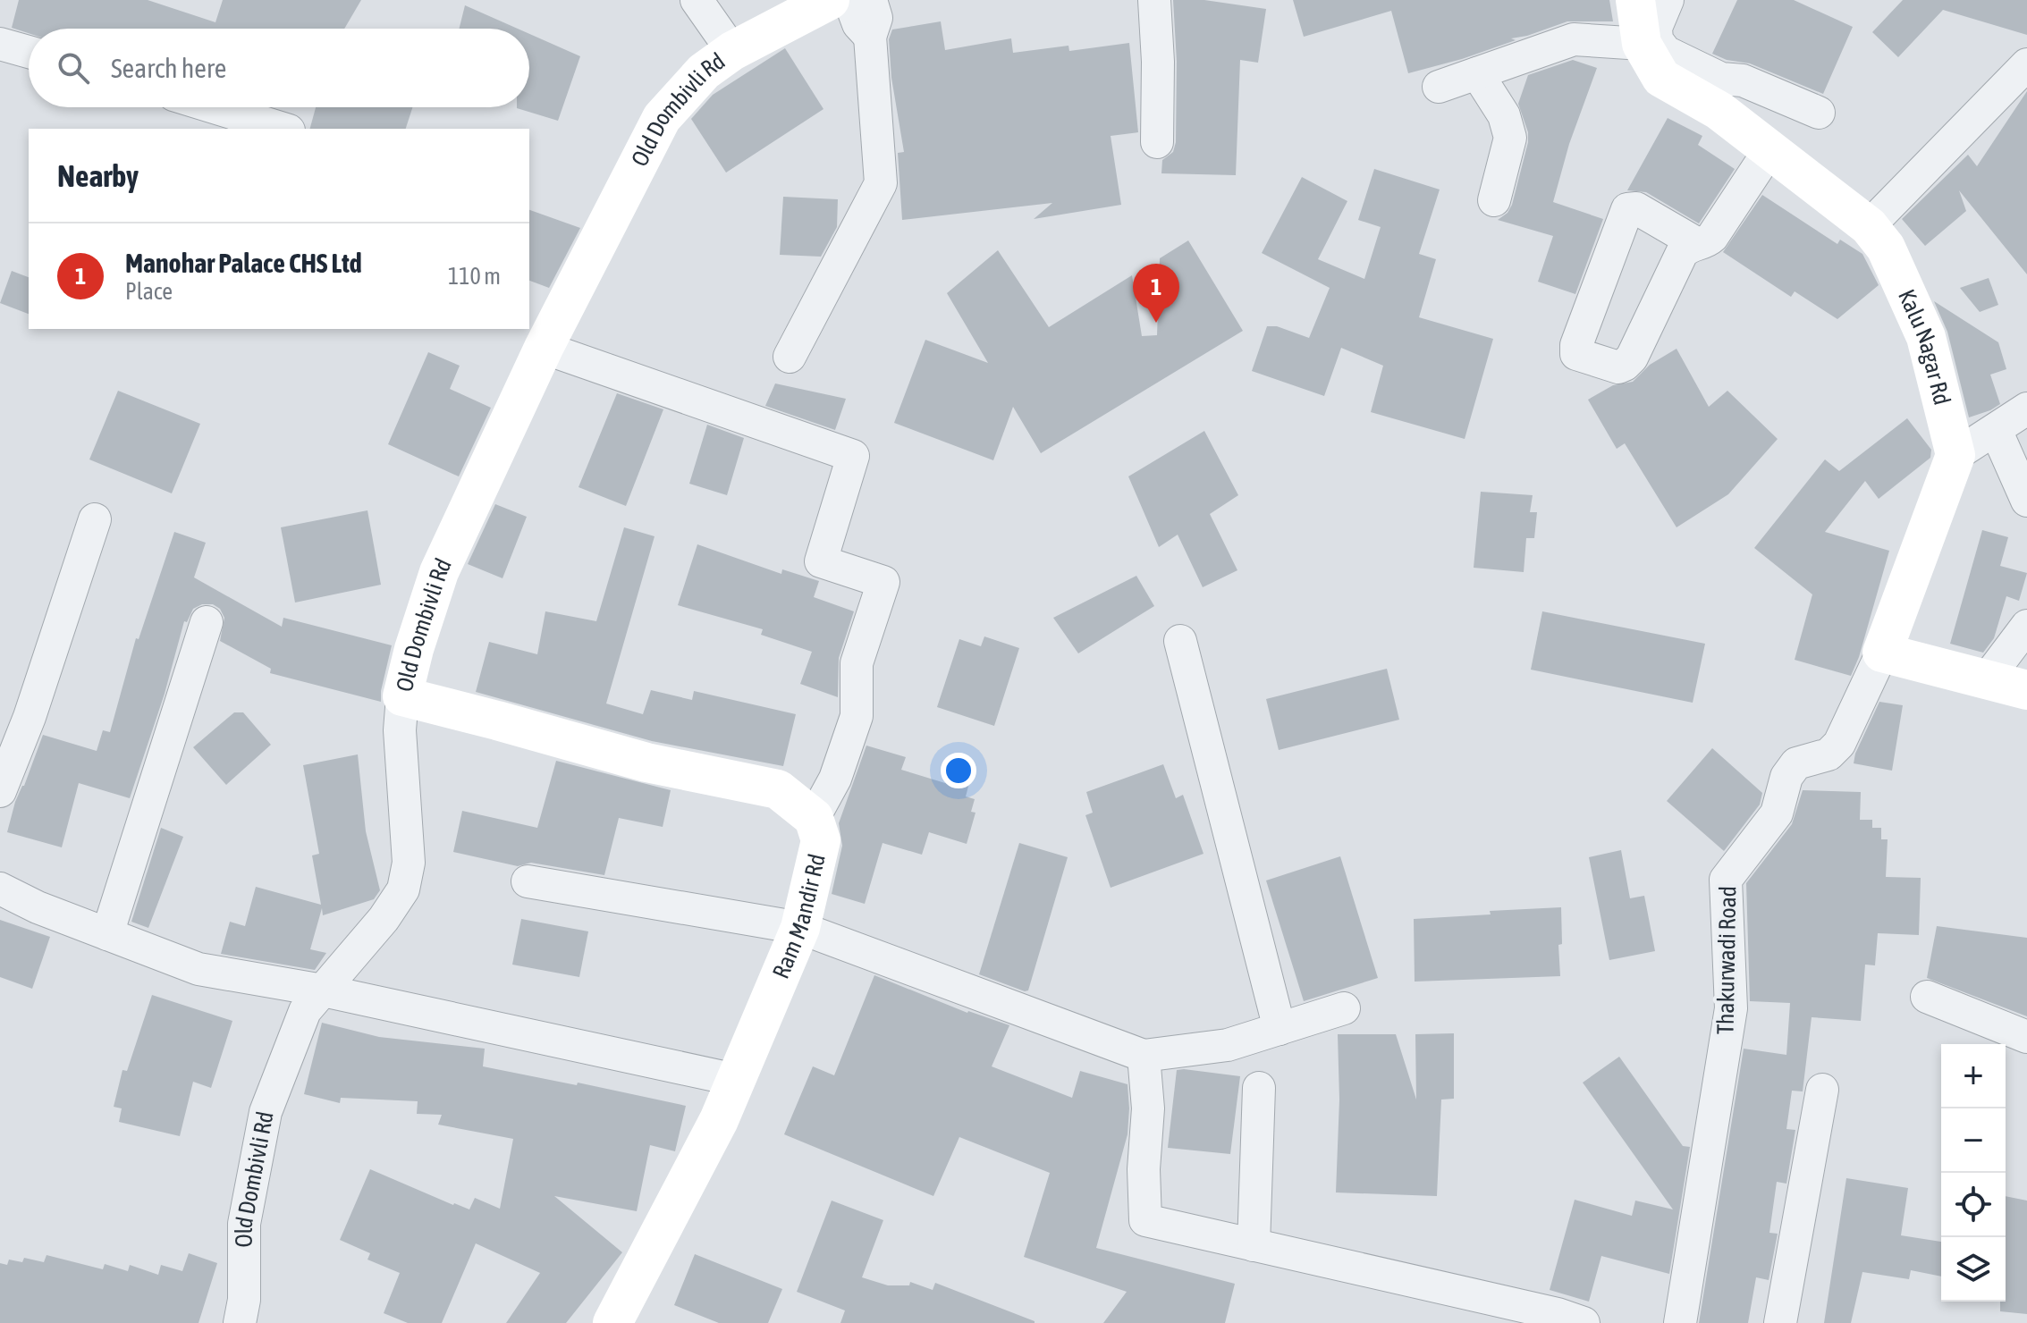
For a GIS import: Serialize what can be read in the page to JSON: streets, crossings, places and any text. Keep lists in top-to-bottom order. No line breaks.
{"streets":{"street":["Old Dombivli Rd","Kalu Nagar Rd","Ram Mandir Rd","Thakurwadi Road"]},"crossings":[["Old Dombivli Rd","Ram Mandir Rd"]],"page":{"search":"Search here","heading":"Nearby","list":[{"mark":"1","name":"Manohar Palace CHS Ltd","note":"Place","value":"110 m"}],"pins":"1","map_buttons":["+","−"]}}
